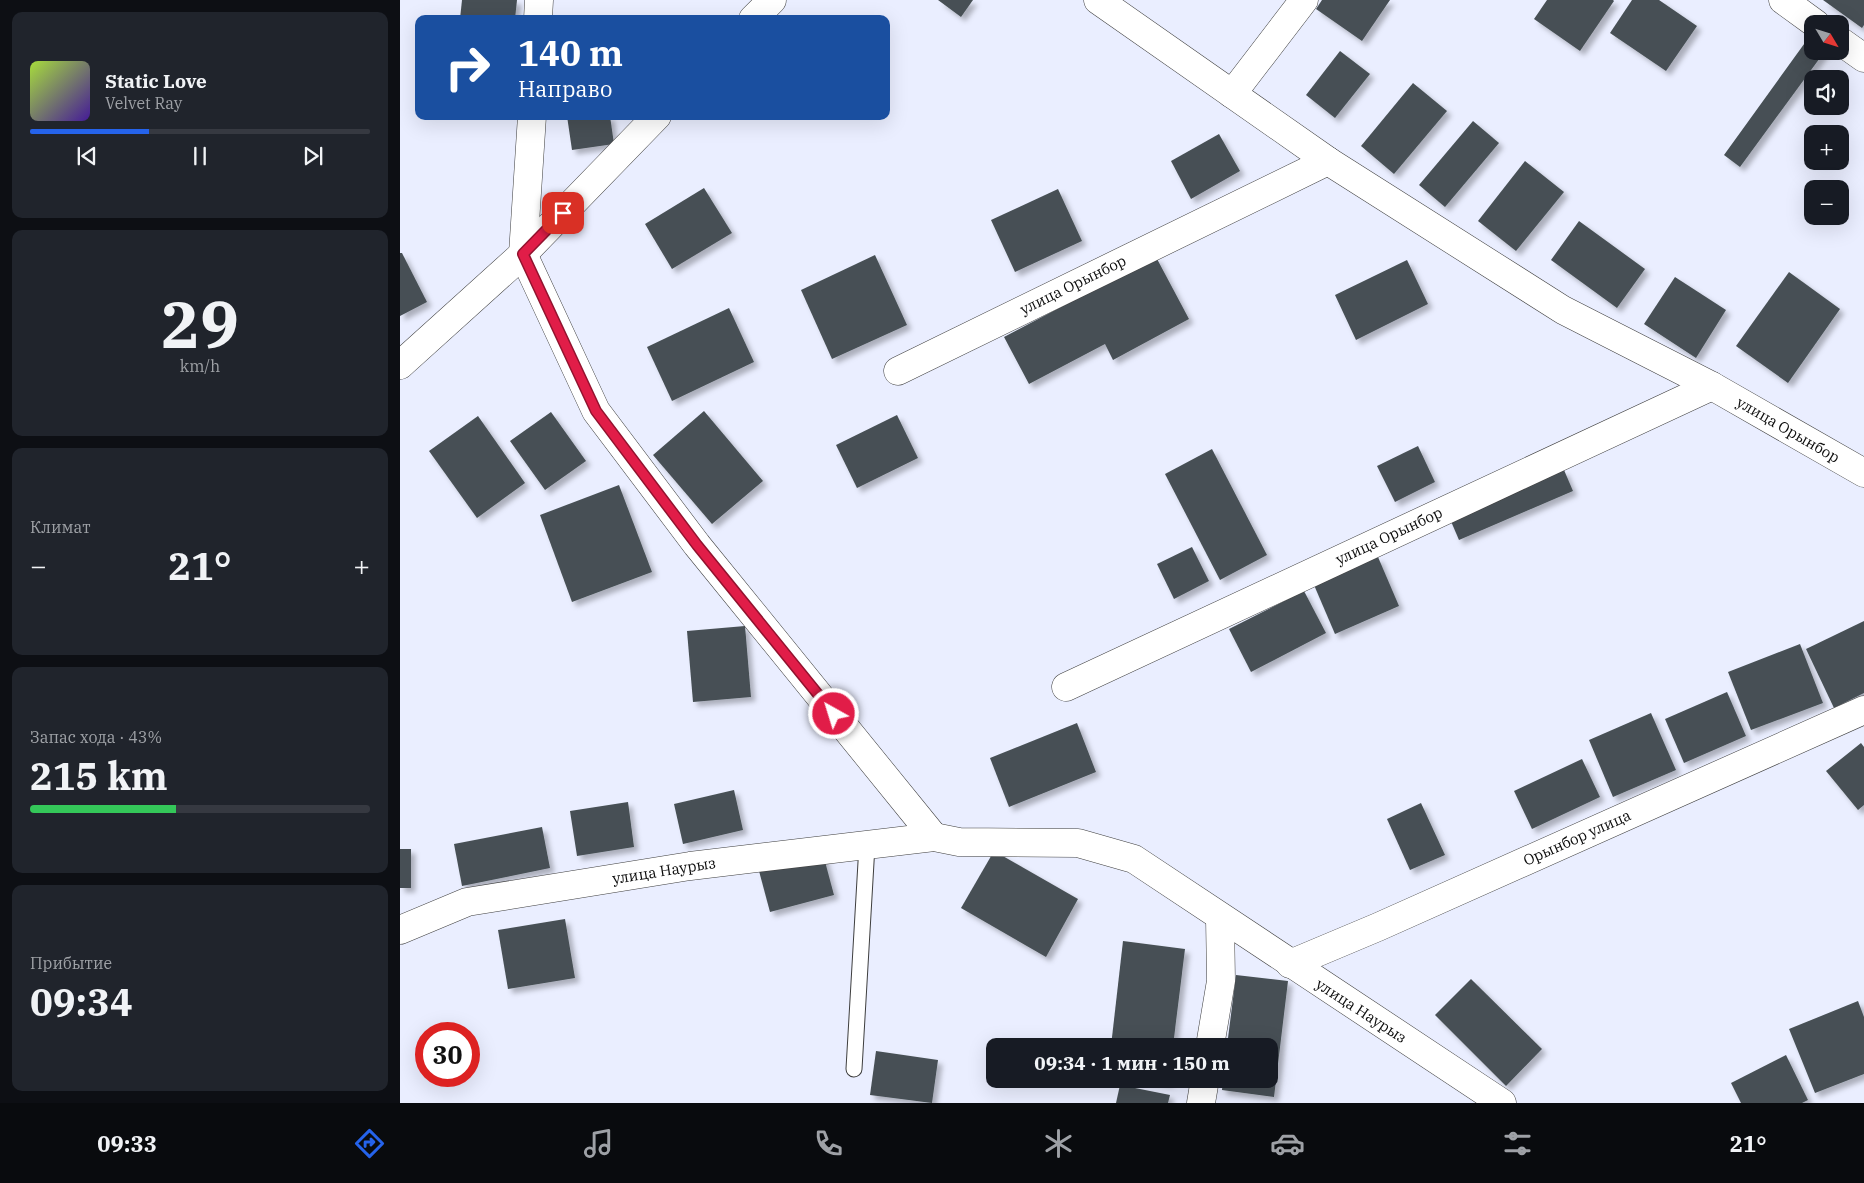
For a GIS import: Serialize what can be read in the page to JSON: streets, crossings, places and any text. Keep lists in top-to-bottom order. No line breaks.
{"streets":{"street":["улица Орынбор","Орынбор улица","улица Наурыз"]},"crossings":[["Орынбор улица","улица Наурыз"]],"north":"bottom right","page":{"map_buttons":["+","−"],"turn":["140 m","Направо"],"song":["Static Love","Velvet Ray"],"tile":[["29","km/h"],"Климат",["Запас хода · 43%","215 km"],["Прибытие","09:34"]],"heat":["−","21°","+"],"limit":"30","trip":"09:34 · 1 мин · 150 m","tabs":["09:33","21°"]}}
